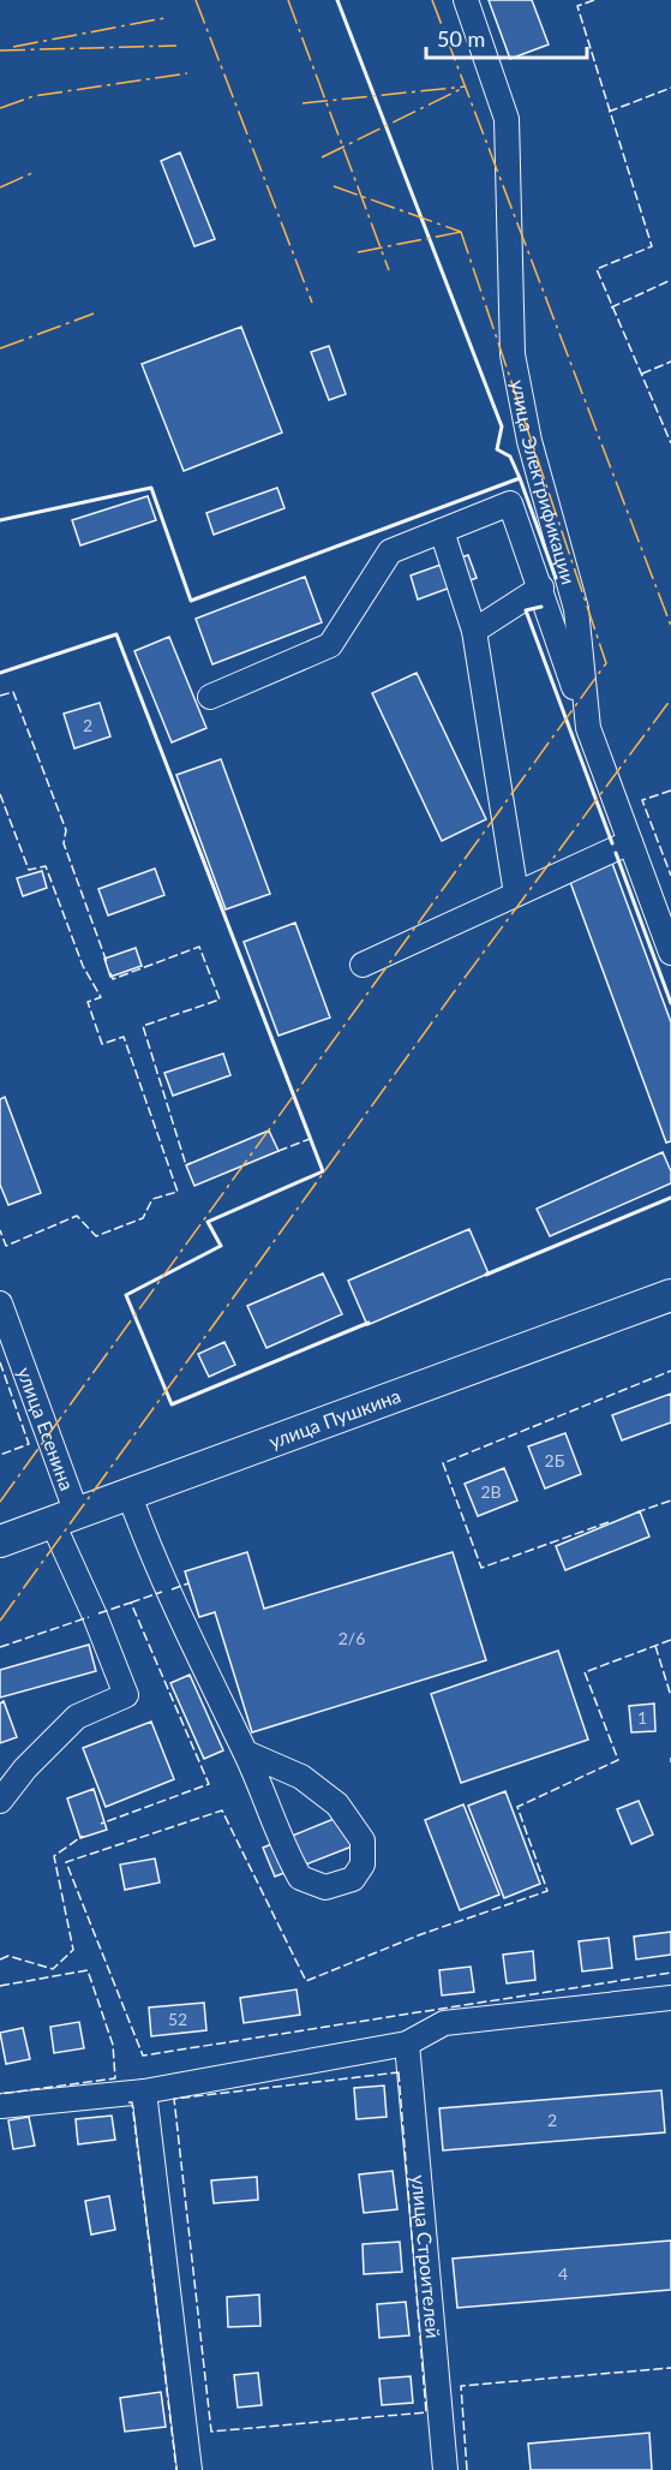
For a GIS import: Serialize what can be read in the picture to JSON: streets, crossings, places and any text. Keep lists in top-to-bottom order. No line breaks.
{"streets":{"main road":["улица Пушкина"],"street":["улица Электрификации","улица Есенина","улица Строителей"]},"crossings":[["улица Пушкина","улица Есенина"]],"house_numbers":["2","2Б","2В","2/6","1","52","2","4"],"scale_bar":"50 m"}
